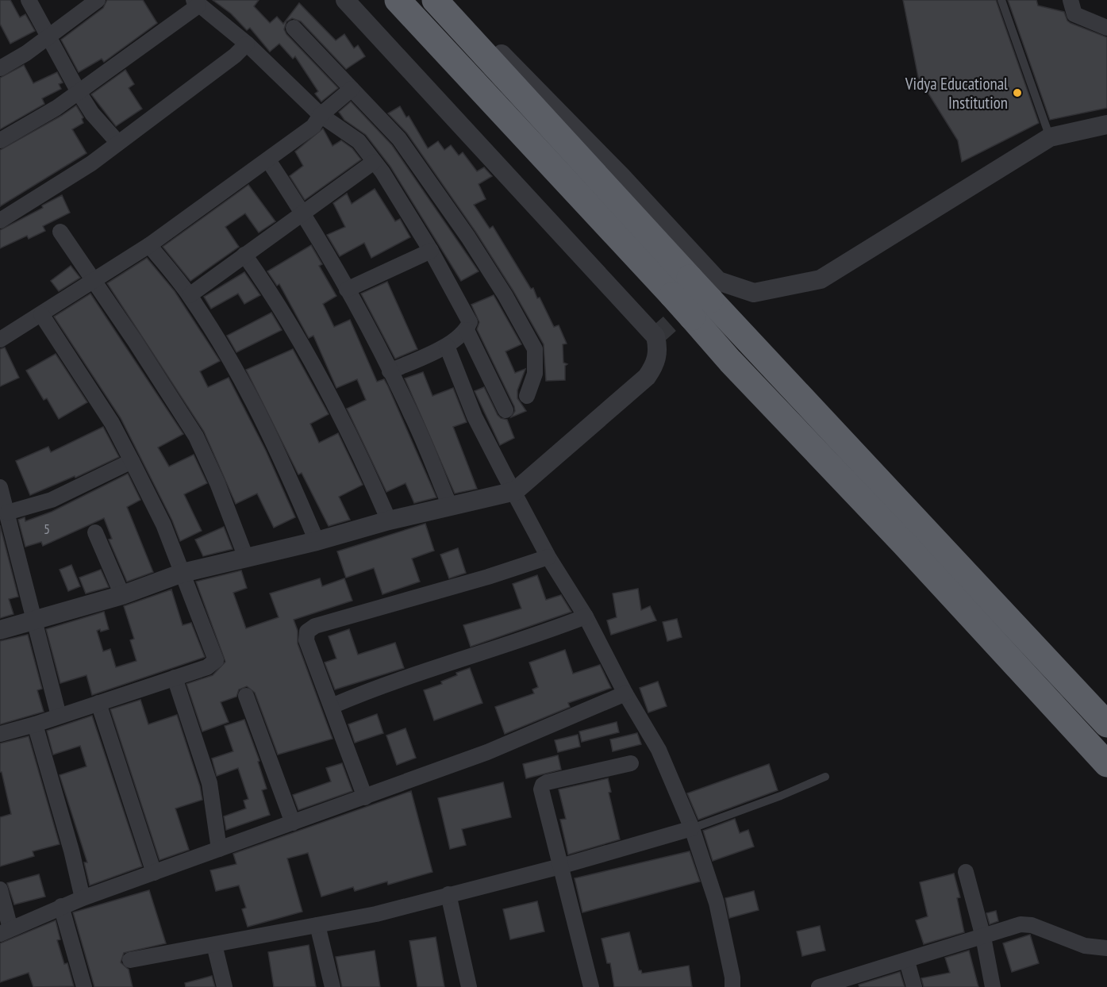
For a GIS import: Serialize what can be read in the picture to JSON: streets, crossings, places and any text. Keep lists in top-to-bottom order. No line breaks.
{"places":["Vidya Educational Institution"],"house_numbers":["5"]}
